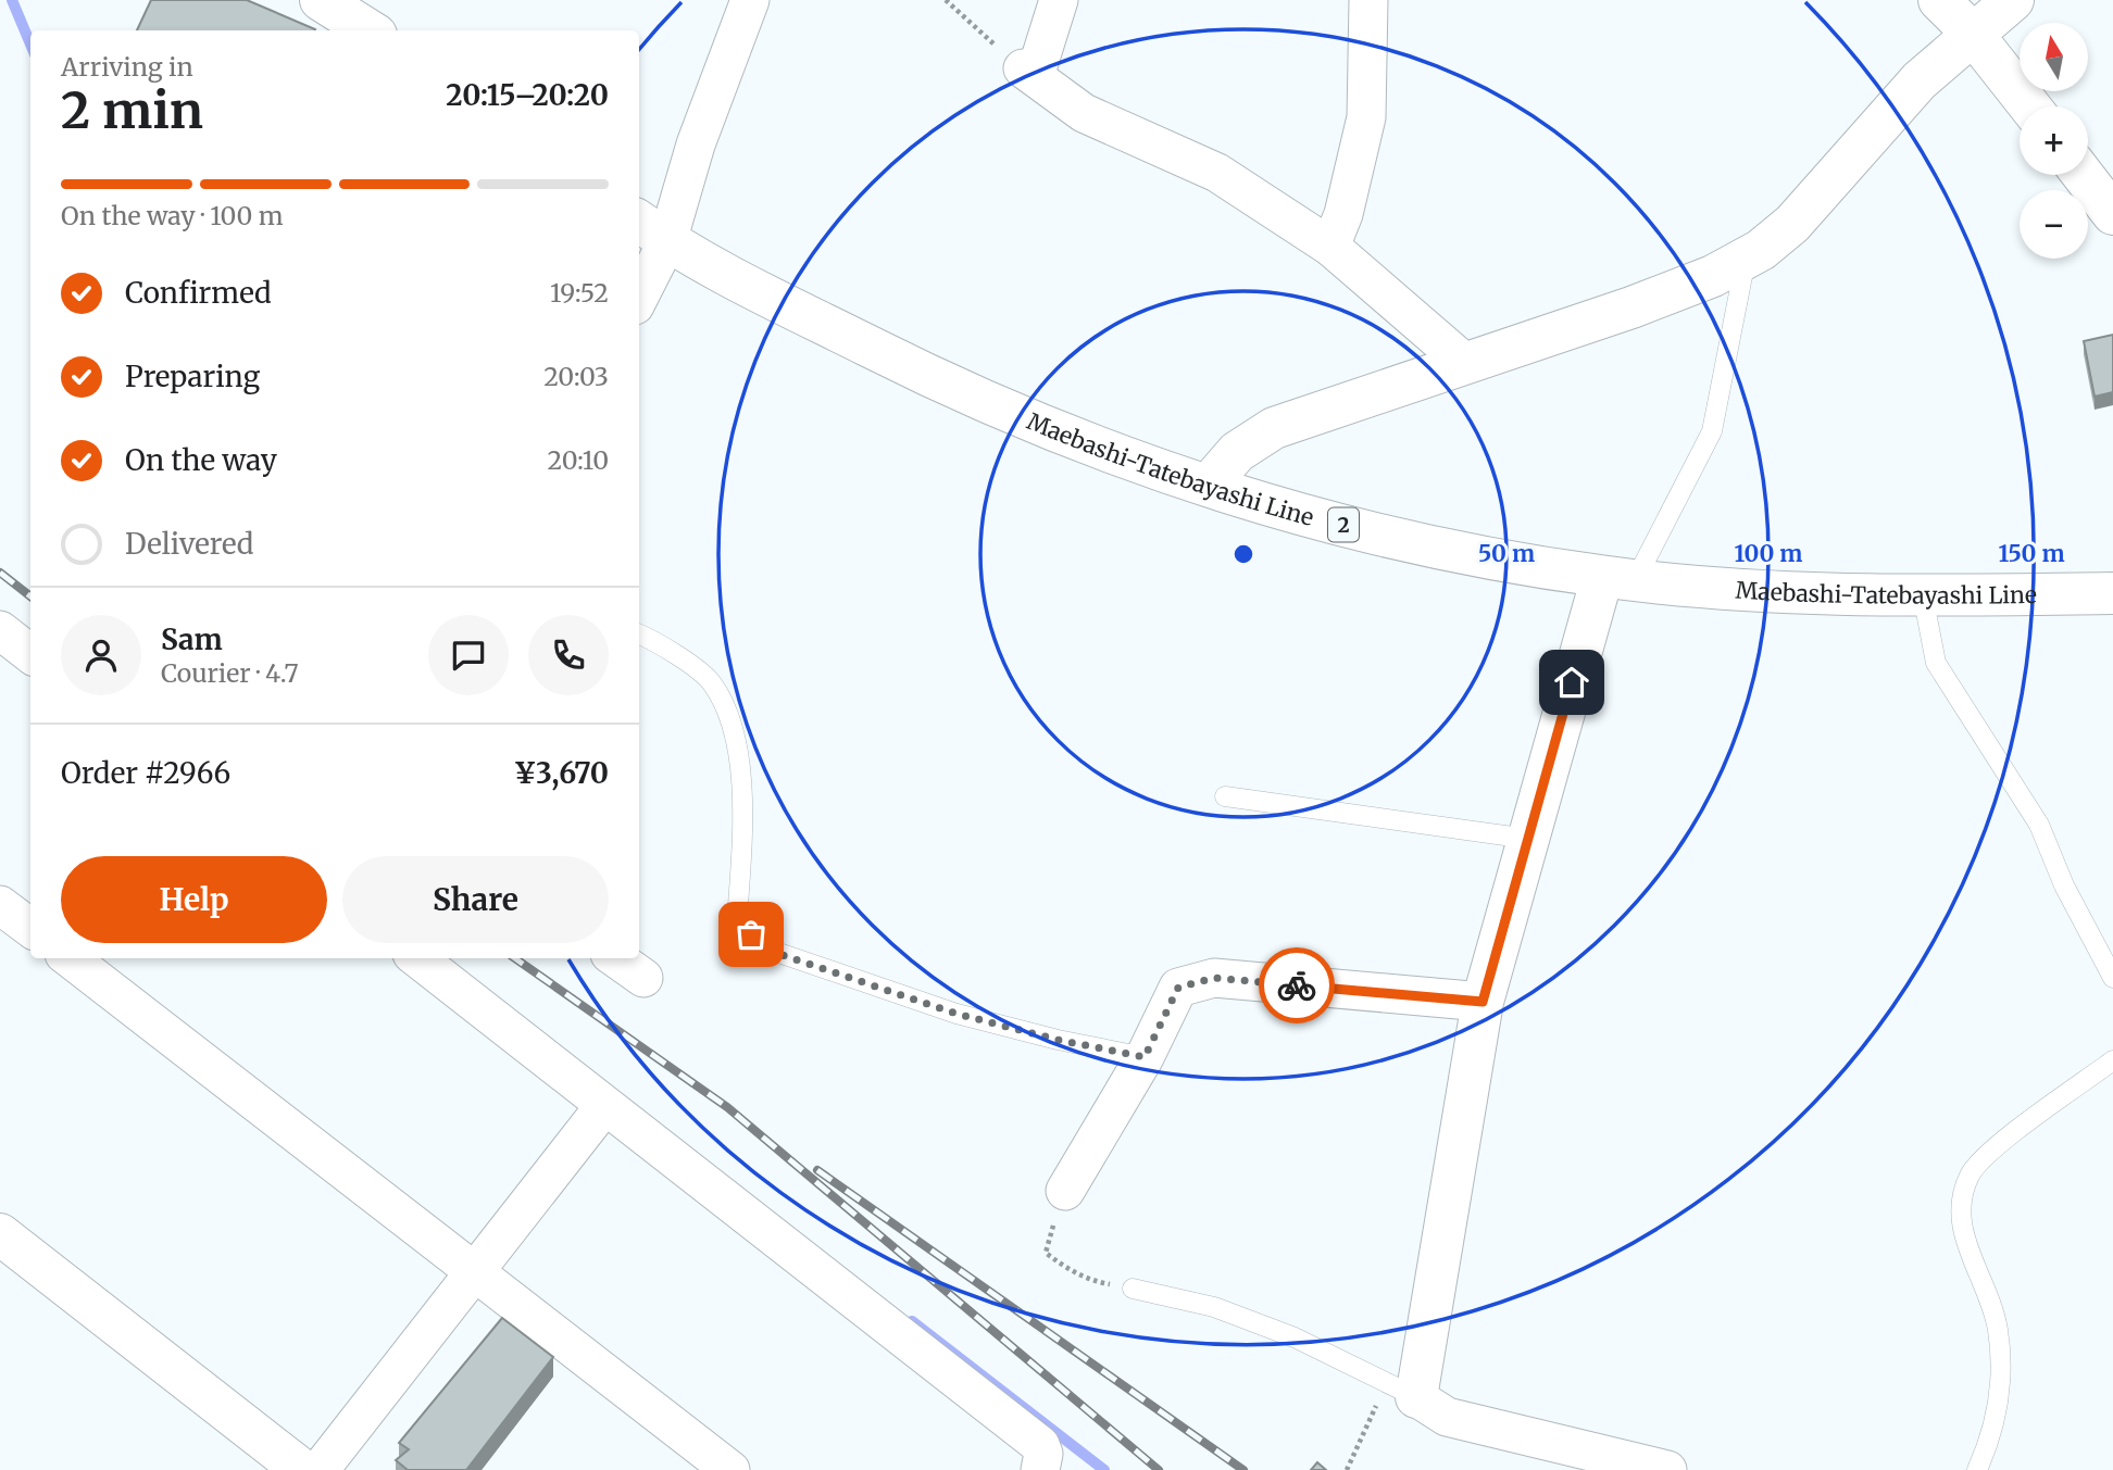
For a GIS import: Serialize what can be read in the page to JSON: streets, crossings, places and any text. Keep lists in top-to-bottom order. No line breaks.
{"streets":{"street":["Maebashi-Tatebayashi Line","2"]},"north":"top","page":{"map_buttons":["+","−"],"heading":["2 min","Arriving in","20:15–20:20"],"panel":["Sam","Courier · 4.7","Order #2966","¥3,670"],"bar":"On the way · 100 m","list":[["Confirmed","19:52"],["Preparing","20:03"],["On the way","20:10"],"Delivered"],"buttons":["Help","Share"]},"rings":["50 m","100 m","150 m"]}
